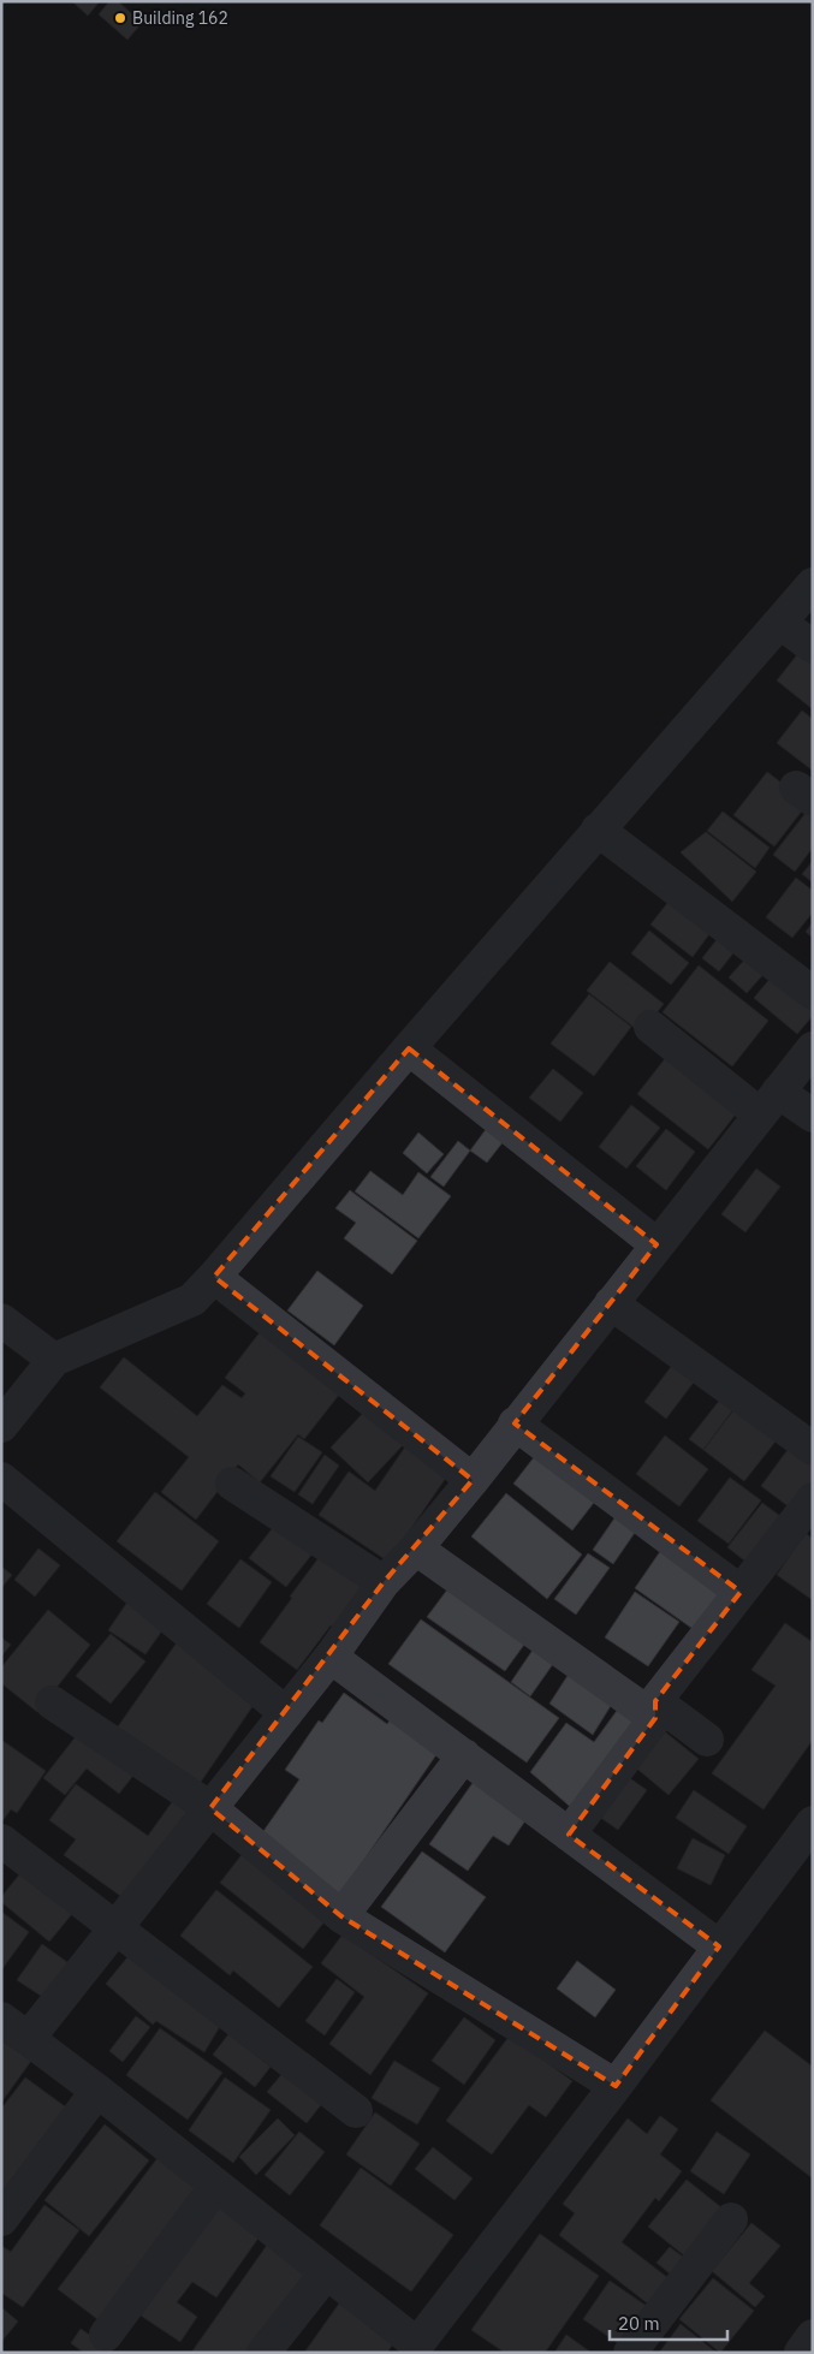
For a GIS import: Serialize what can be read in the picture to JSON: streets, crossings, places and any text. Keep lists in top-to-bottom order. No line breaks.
{"places":["Building 162"],"scale_bar":"20 m"}
